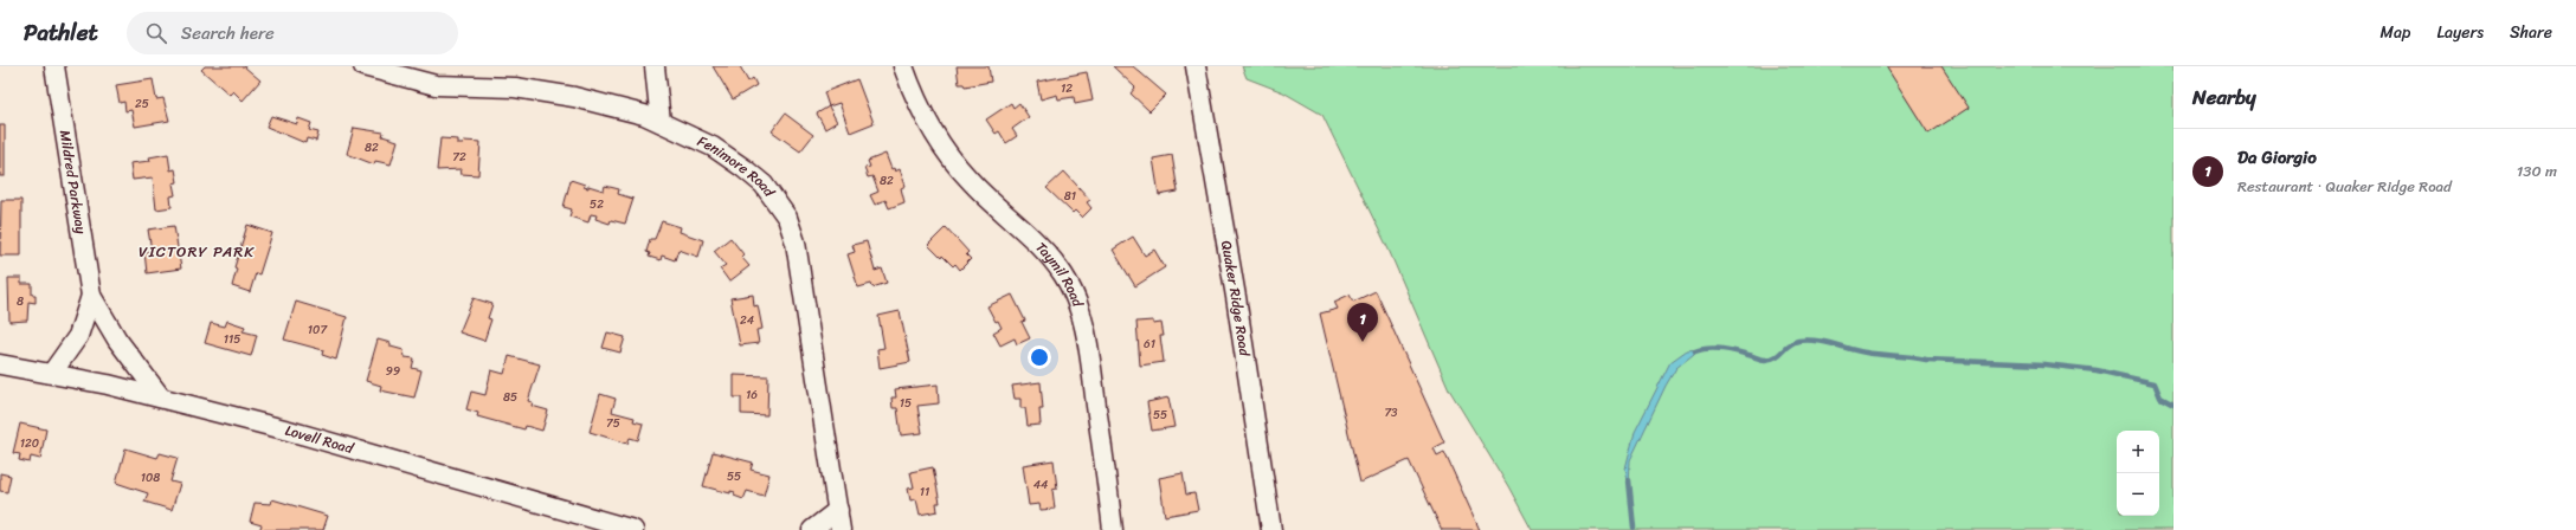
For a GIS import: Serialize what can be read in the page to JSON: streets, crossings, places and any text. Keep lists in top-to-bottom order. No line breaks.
{"streets":{"street":["Fenimore Road","Mildred Parkway","Taymil Road","Quaker Ridge Road","Lovell Road"]},"crossings":[["Mildred Parkway","Lovell Road"]],"districts":["VICTORY PARK"],"house_numbers":["12","25","82","72","82","81","52","8","24","107","115","61","99","16","85","15","73","55","75","120","55","108","44","11"],"page":{"header":"Pathlet","search":"Search here","nav":["Map","Layers","Share"],"heading":"Nearby","list":[{"mark":"1","name":"Da Giorgio","note":"Restaurant · Quaker Ridge Road","value":"130 m"}],"pins":"1","map_buttons":["+","−"]}}
